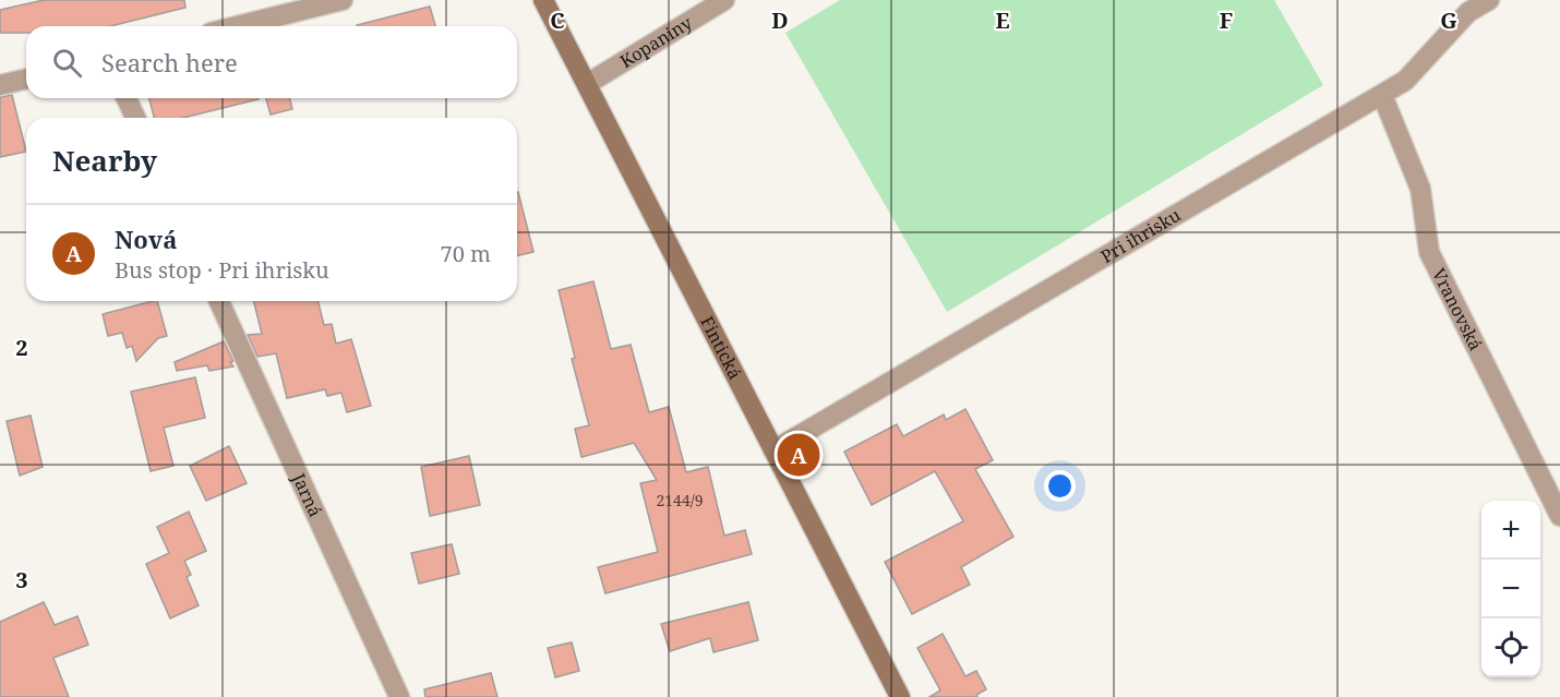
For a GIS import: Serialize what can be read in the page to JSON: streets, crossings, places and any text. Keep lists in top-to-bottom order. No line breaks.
{"streets":{"street":["Kopaniny","Pri ihrisku","Vranovská","Fintická","Jarná"]},"crossings":[["Kopaniny","Fintická"],["Pri ihrisku","Vranovská"],["Pri ihrisku","Fintická"]],"house_numbers":["2144/9"],"page":{"search":"Search here","heading":"Nearby","list":[{"mark":"A","name":"Nová","note":"Bus stop · Pri ihrisku","value":"70 m"}],"pins":"A","map_buttons":["+","−"]},"grid":{"columns":["C","D","E","F","G"],"rows":["2","3"]}}
